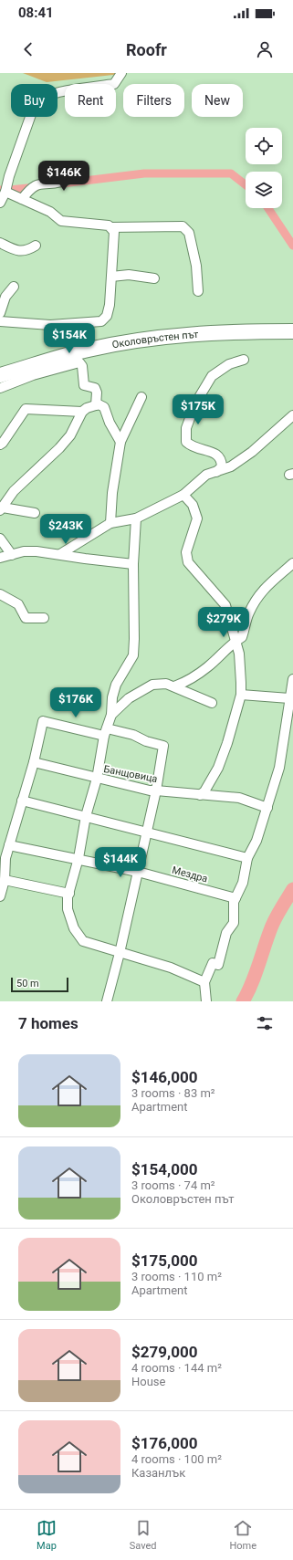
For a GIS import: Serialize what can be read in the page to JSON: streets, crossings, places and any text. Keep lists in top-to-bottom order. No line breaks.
{"streets":{"main road":["Околовръстен път"],"street":["Банщовица","Мездра"]},"scale_bar":"50 m","page":{"status":"08:41","header":"Roofr","chip":["Buy","Rent","Filters","New"],"price":["$146K","$154K","$175K","$243K","$279K","$176K","$144K"],"scale":"50 m","heading":"7 homes","list":[{"name":"$146,000","note":"3 rooms · 83 m² · Apartment"},{"name":"$154,000","note":"3 rooms · 74 m² · Околовръстен път"},{"name":"$175,000","note":"3 rooms · 110 m² · Apartment"},{"name":"$279,000","note":"4 rooms · 144 m² · House"},{"name":"$176,000","note":"4 rooms · 100 m² · Казанлък"}],"tabs":["Map","Saved","Home"]}}
